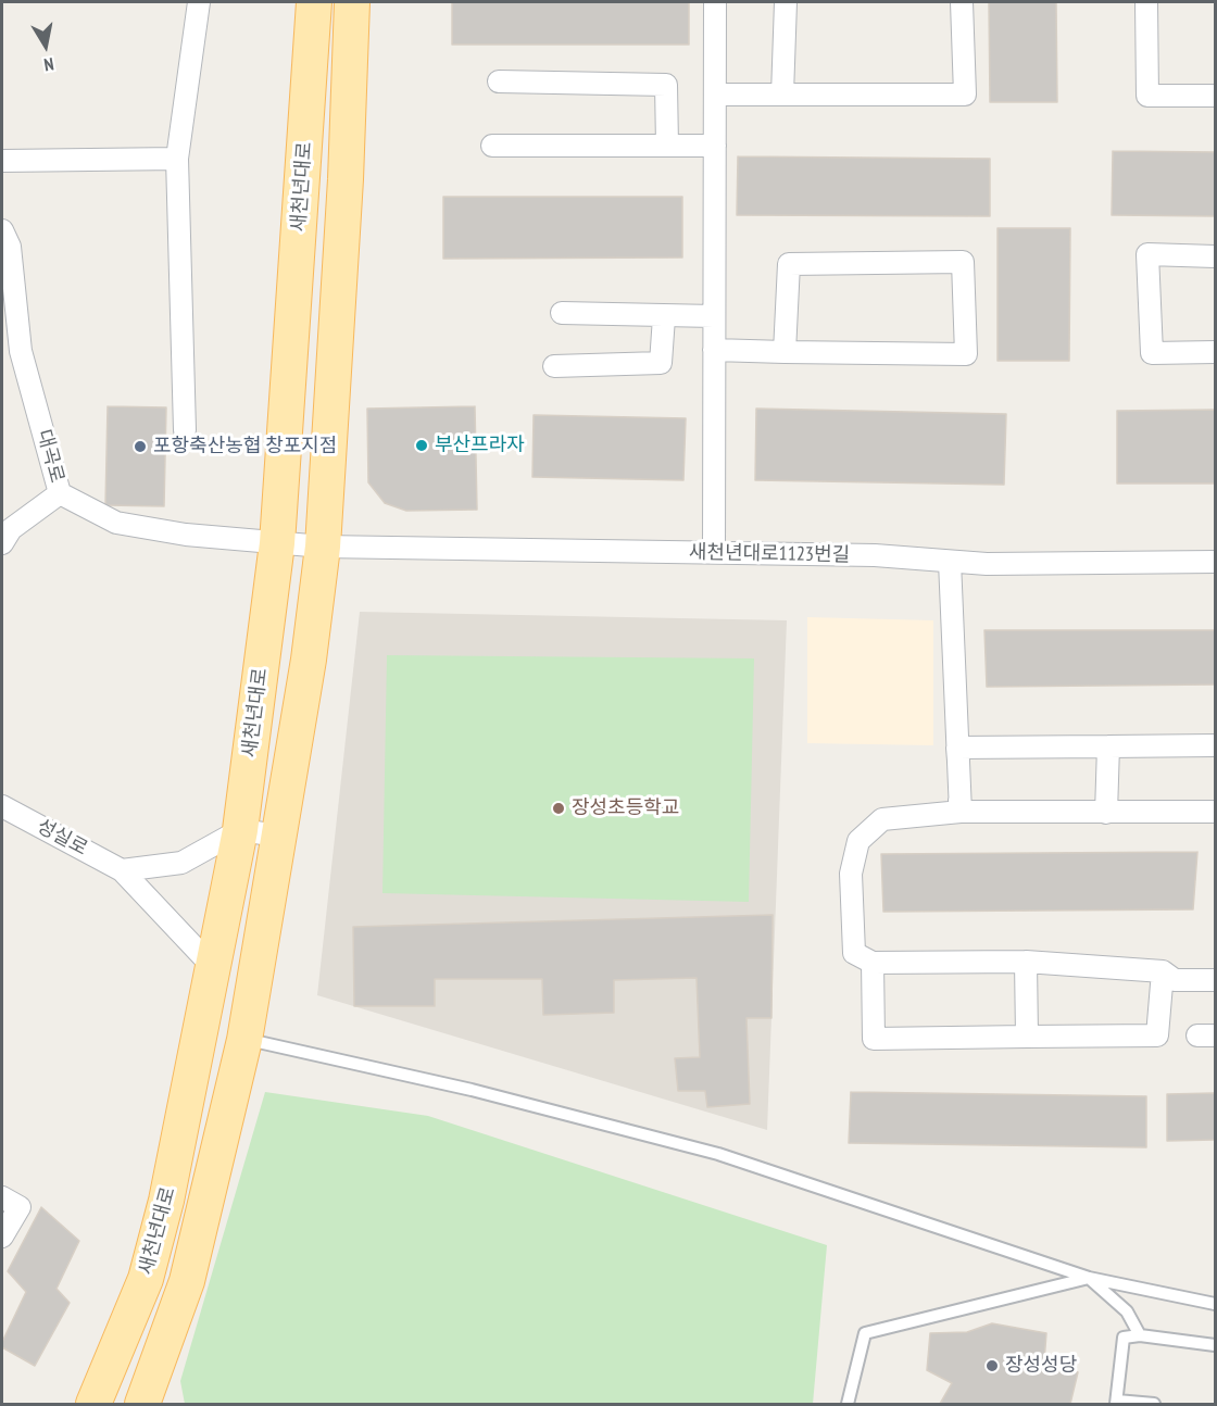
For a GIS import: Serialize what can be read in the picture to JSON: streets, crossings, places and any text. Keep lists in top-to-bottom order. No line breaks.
{"streets":{"main road":["새천년대로"],"street":["대곡로","새천년대로1123번길","성실로"]},"crossings":[["새천년대로","대곡로"],["새천년대로","새천년대로1123번길"],["새천년대로","성실로"],["대곡로","새천년대로1123번길"]],"places":["부산프라자","포항축산농협 창포지점","장성초등학교","장성성당"],"north":"bottom"}
